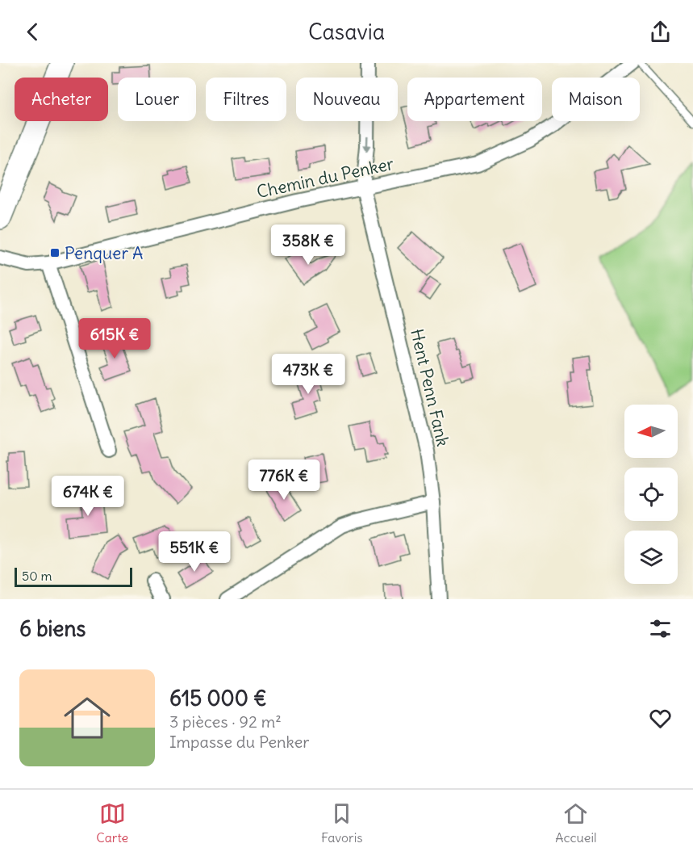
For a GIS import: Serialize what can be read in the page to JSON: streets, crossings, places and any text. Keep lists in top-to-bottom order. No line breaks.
{"streets":{"street":["Chemin du Penker","Hent Penn Fank"]},"crossings":[["Chemin du Penker","Hent Penn Fank"]],"places":{"transit":["Penquer A"]},"scale_bar":"50 m","north":"left","page":{"header":"Casavia","chip":["Acheter","Louer","Filtres","Nouveau","Appartement","Maison"],"price":["358K €","615K €","473K €","776K €","674K €","551K €"],"scale":"50 m","heading":"6 biens","list":[{"name":"615 000 €","note":"3 pièces · 92 m² · Impasse du Penker"}],"tabs":["Carte","Favoris","Accueil"]}}
